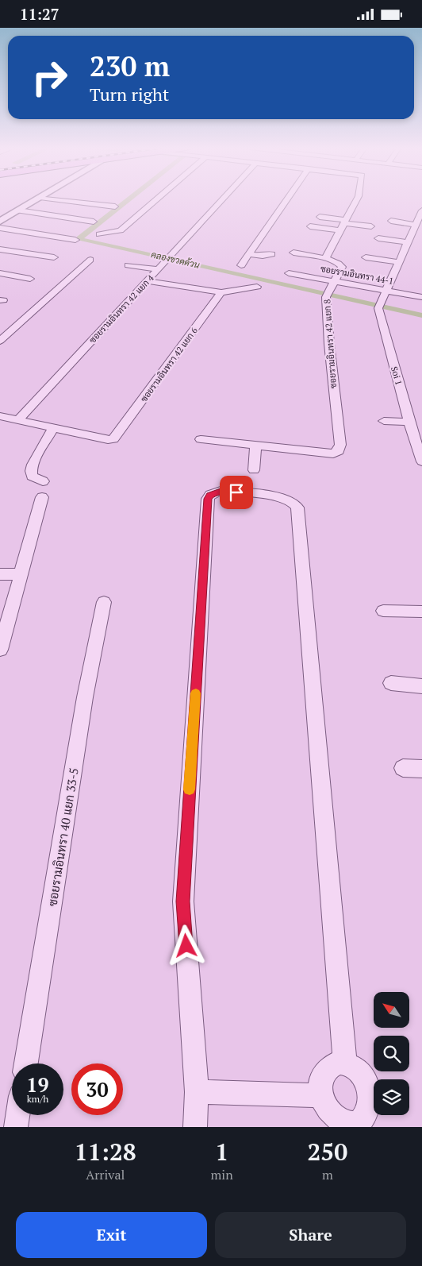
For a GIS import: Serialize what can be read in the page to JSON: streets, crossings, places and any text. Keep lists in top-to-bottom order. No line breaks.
{"streets":{"street":["ซอยรามอินทรา 44-1","ซอยรามอินทรา 42 แยก 4","ซอยรามอินทรา 42 แยก 8","ซอยรามอินทรา 42 แยก 6","Soi 1","ซอยรามอินทรา 40 แยก 33-5"]},"crossings":[["ซอยรามอินทรา 44-1","ซอยรามอินทรา 42 แยก 8"],["ซอยรามอินทรา 44-1","Soi 1"]],"water":["คลองขวดด้วน"],"north":"top left","page":{"status":"11:27","turn":["230 m","Turn right"],"speed":"19 km/h","limit":"30","eta":["11:28","Arrival","1","min","250","m"],"buttons":["Exit","Share"]}}
